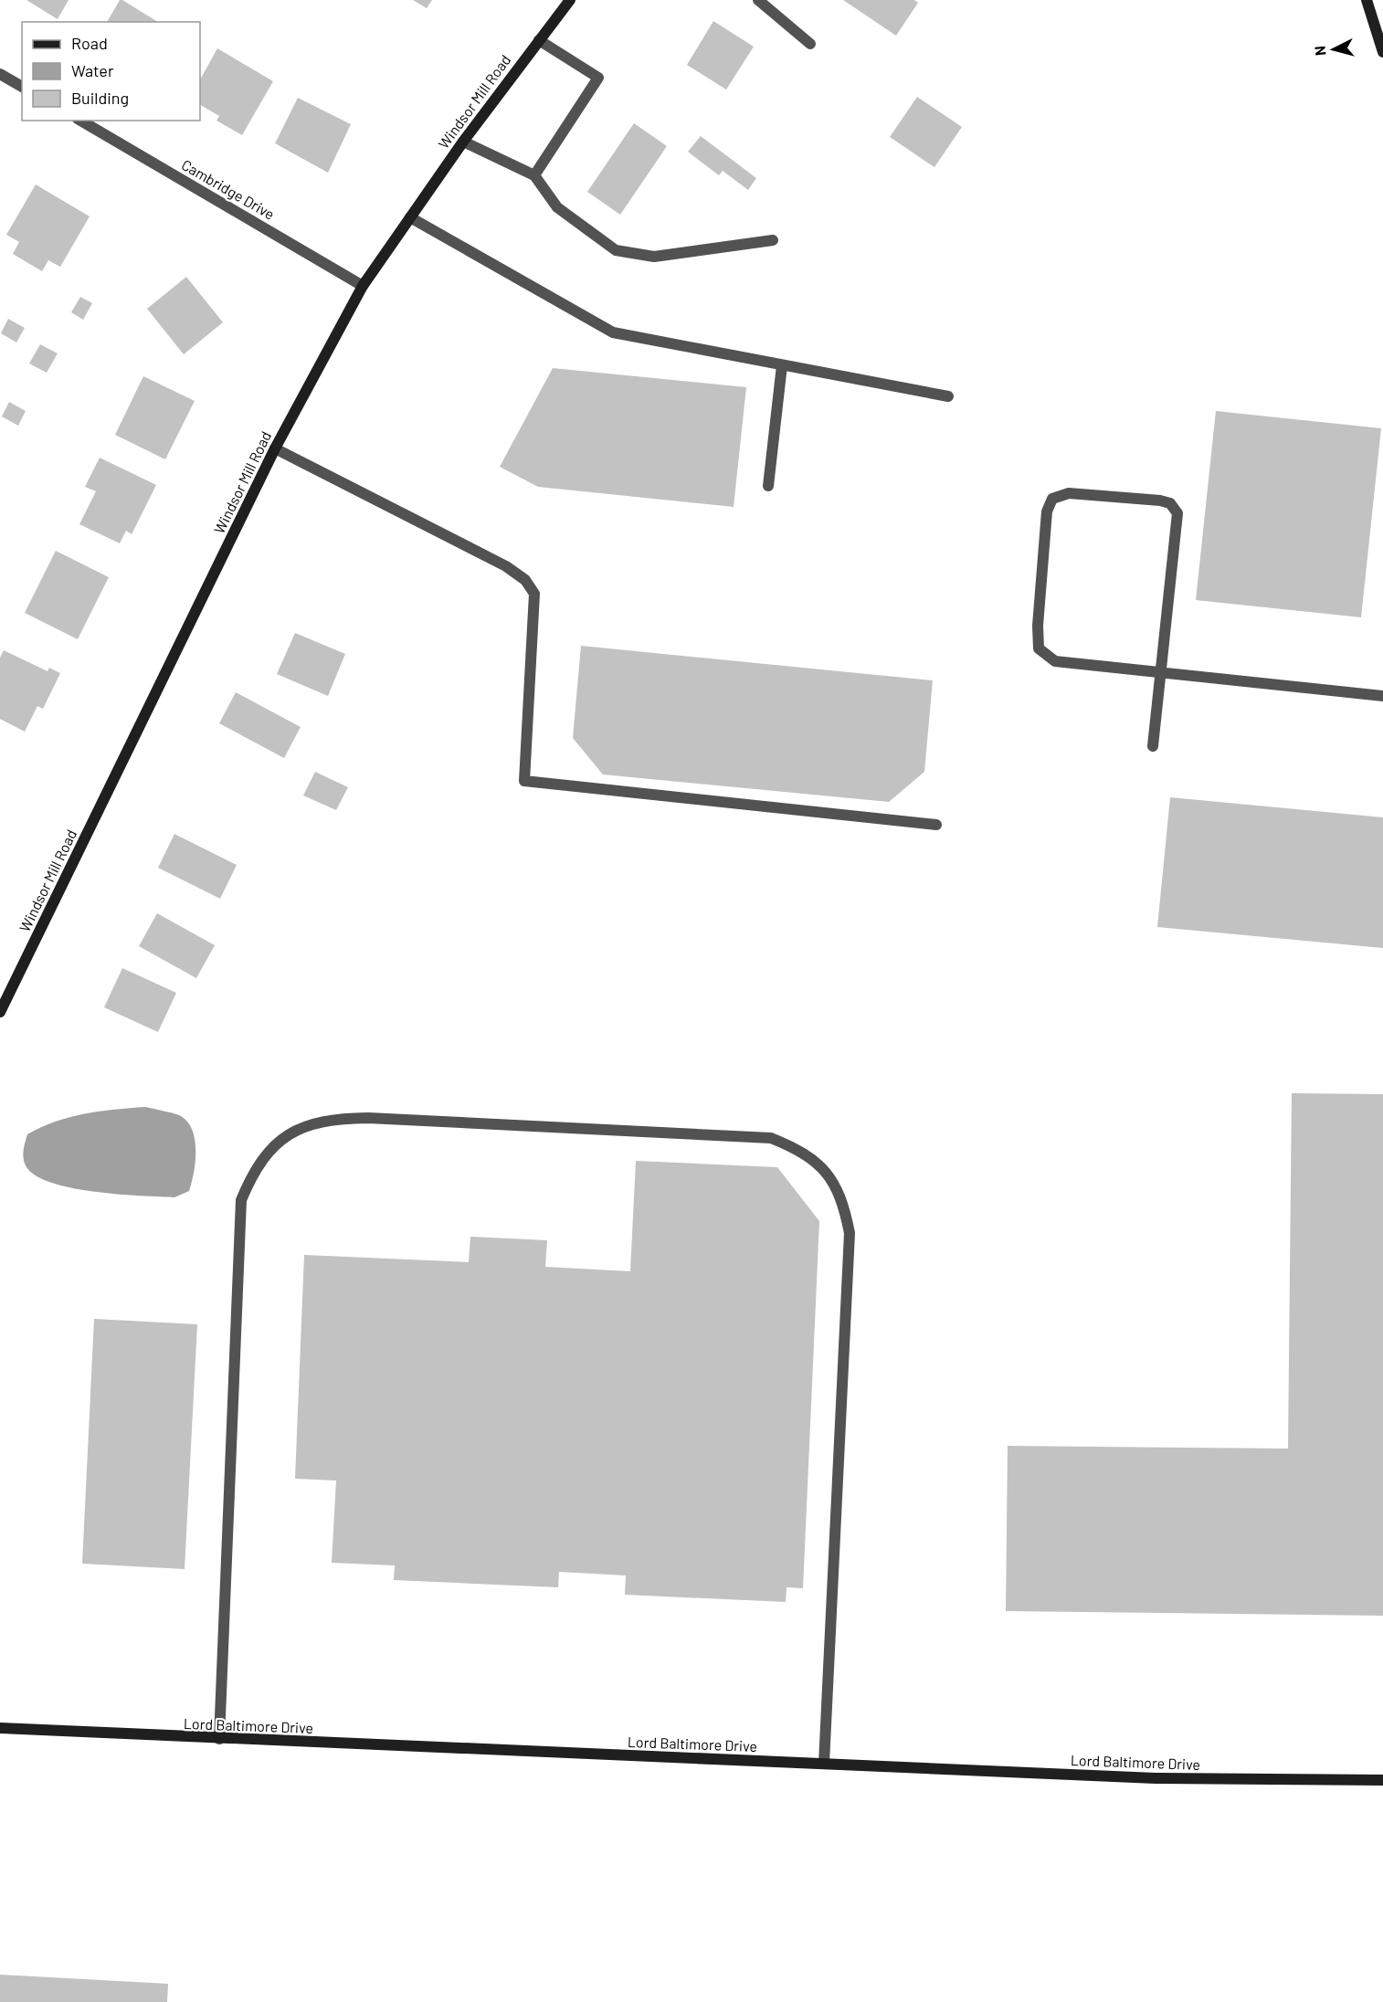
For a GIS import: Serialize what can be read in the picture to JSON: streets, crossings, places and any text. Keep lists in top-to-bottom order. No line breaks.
{"streets":{"main road":["Windsor Mill Road","Lord Baltimore Drive"],"street":["Cambridge Drive"]},"crossings":[["Windsor Mill Road","Cambridge Drive"]],"legend":["Road","Water","Building"],"north":"left"}
